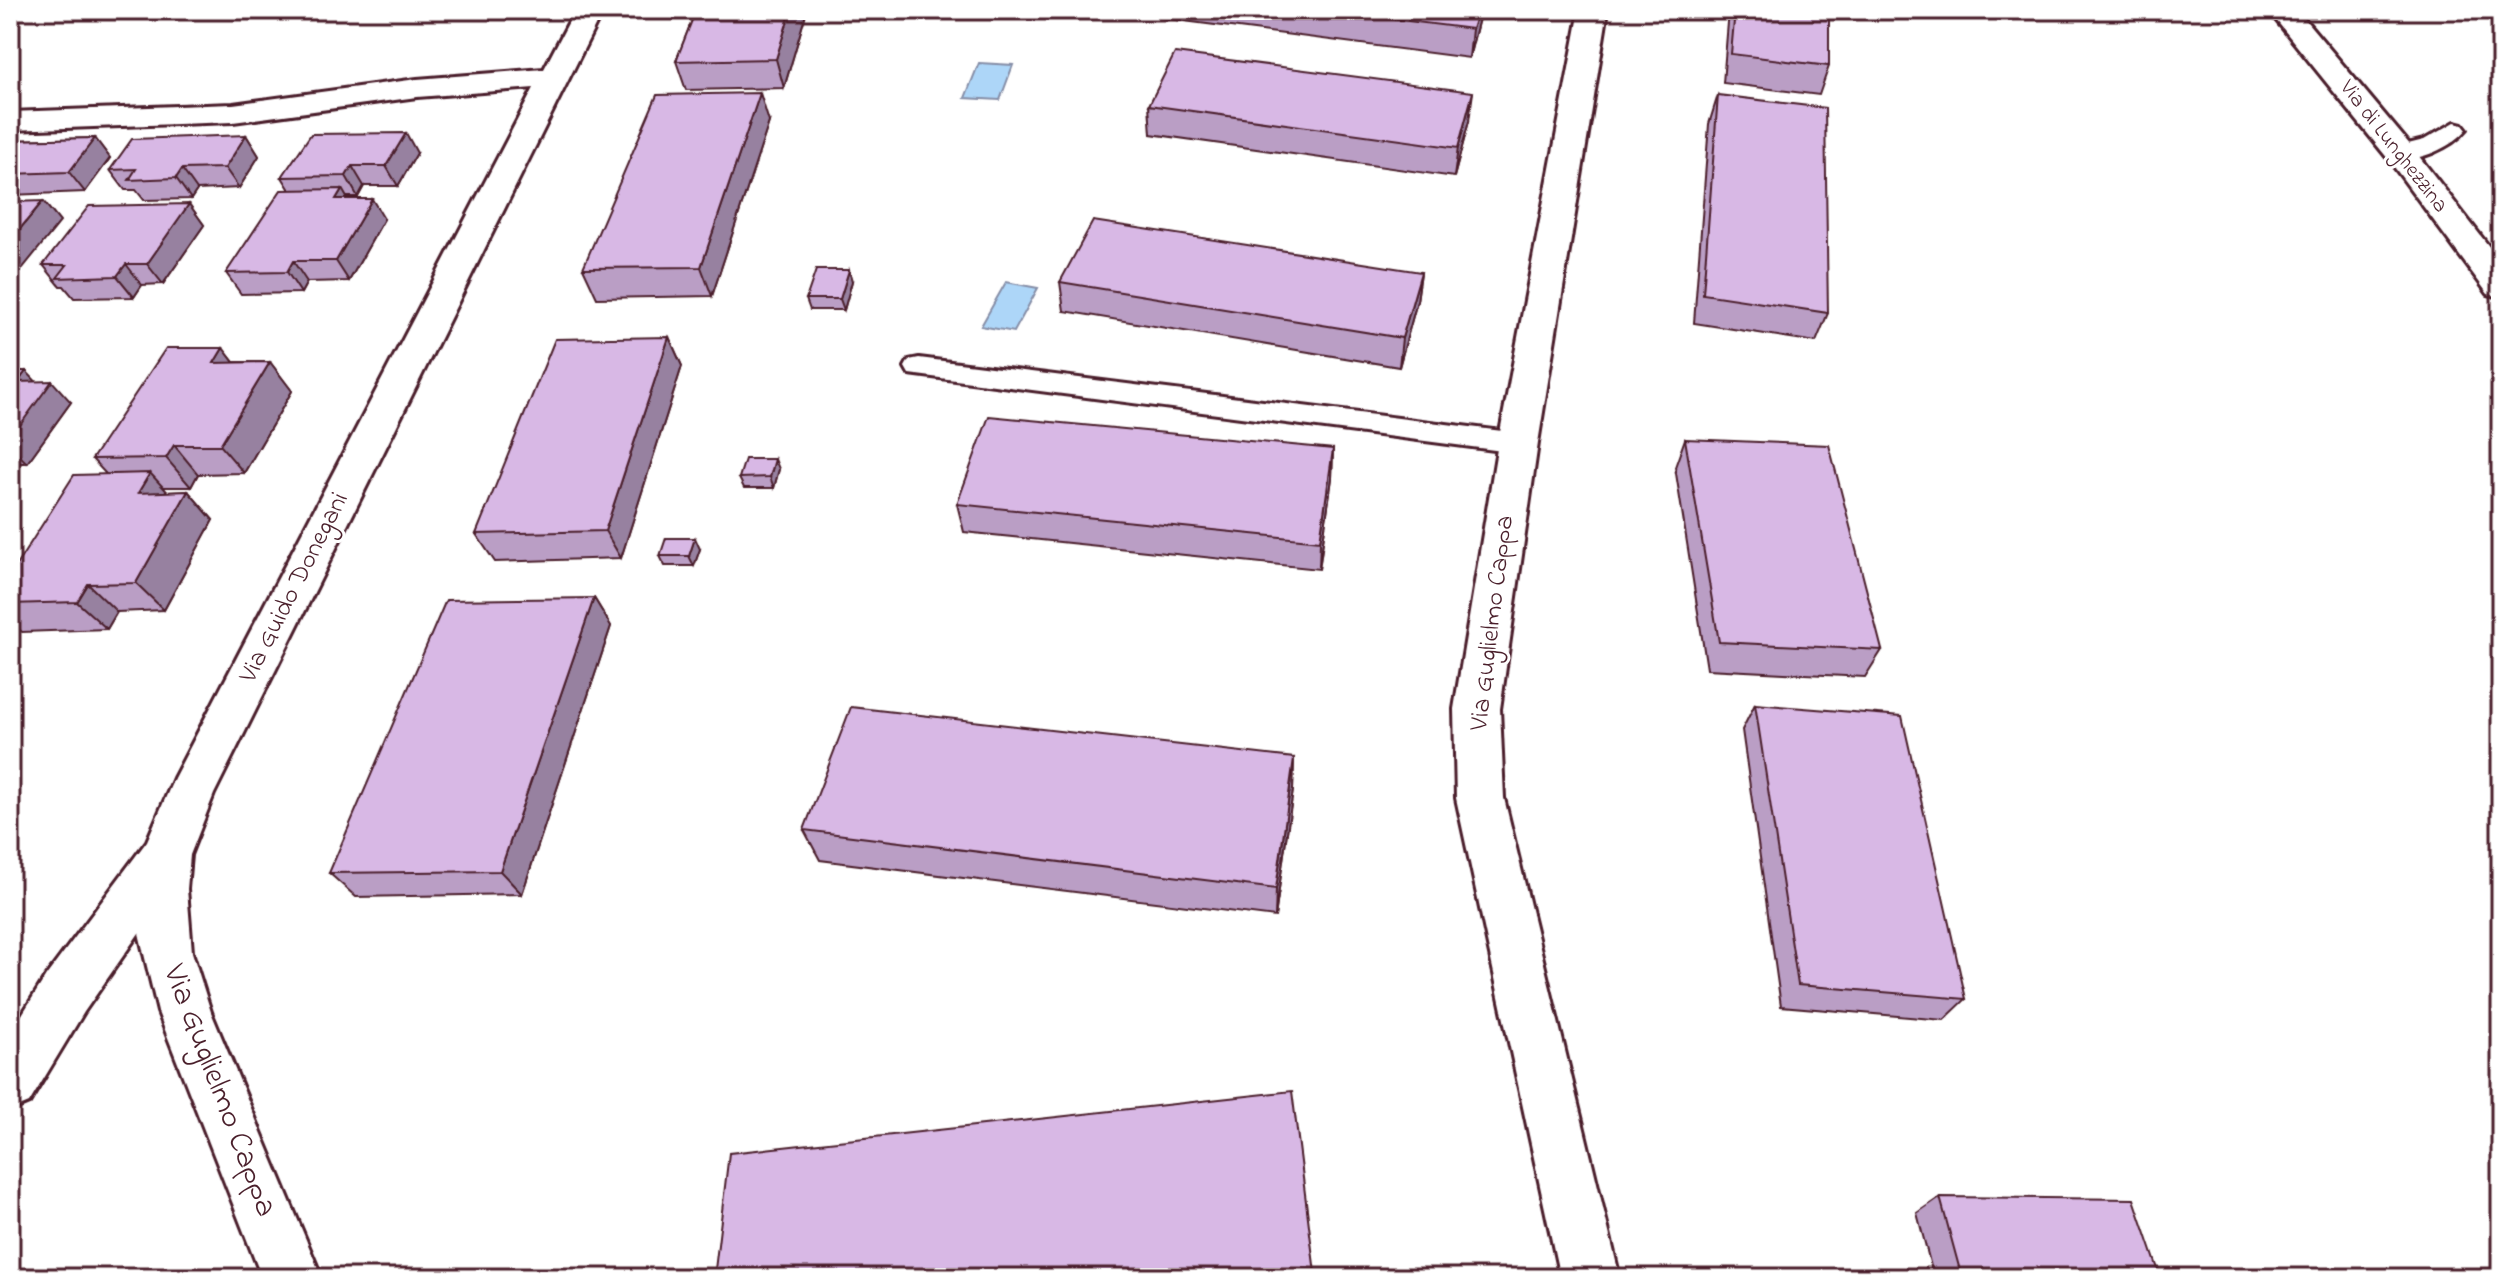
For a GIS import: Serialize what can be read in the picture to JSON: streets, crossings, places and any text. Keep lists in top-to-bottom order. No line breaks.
{"streets":{"street":["Via di Lunghezzina","Via Guido Donegani","Via Guglielmo Cappa"]},"crossings":[["Via Guido Donegani","Via Guglielmo Cappa"]]}
